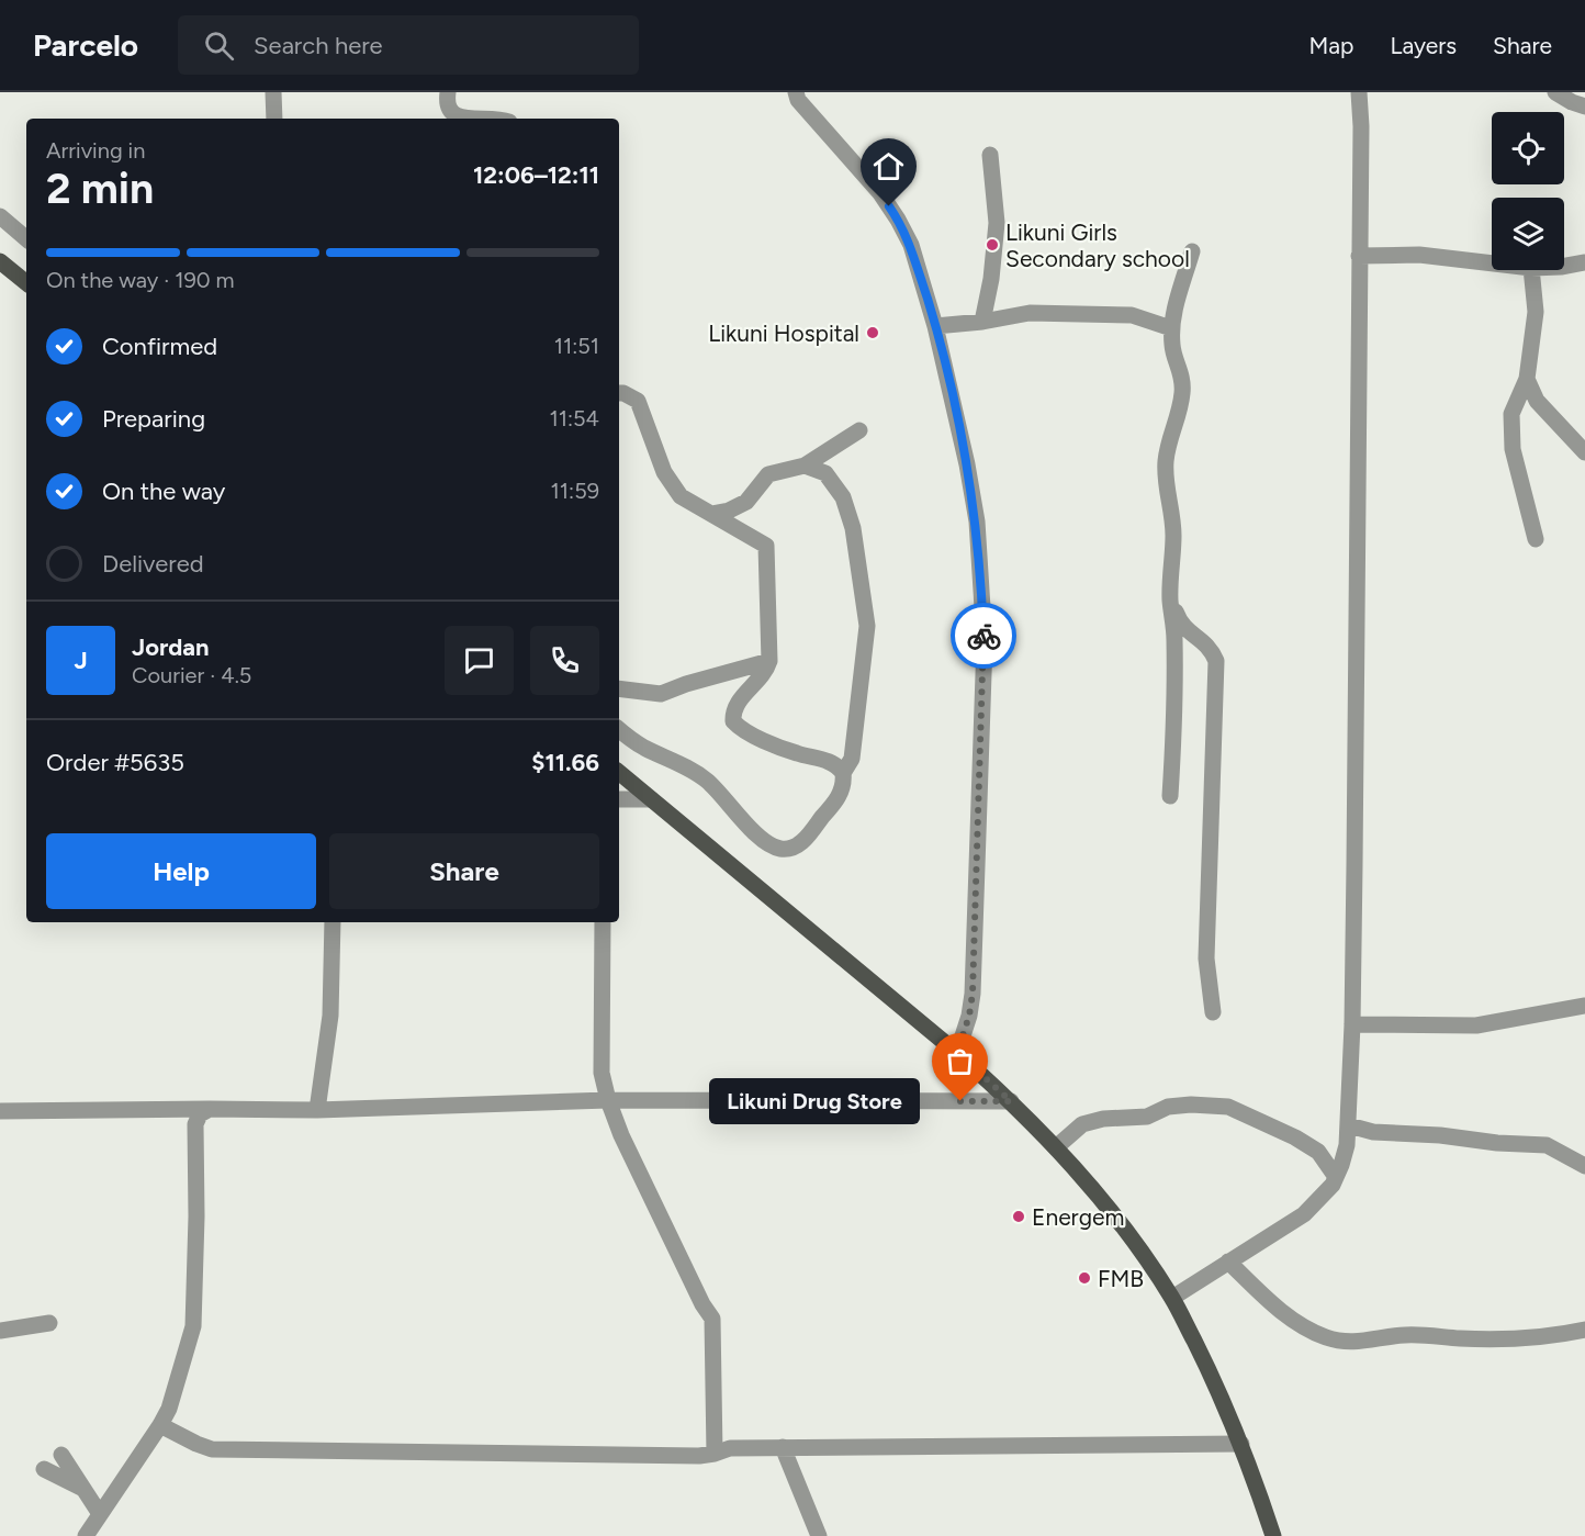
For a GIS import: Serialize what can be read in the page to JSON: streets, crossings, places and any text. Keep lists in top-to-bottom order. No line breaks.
{"places":["Likuni Girls Secondary school","Likuni Hospital","Likuni Drug Store","Energem","FMB"],"page":{"header":"Parcelo","search":"Search here","nav":["Map","Layers","Share"],"heading":["2 min","Arriving in","12:06–12:11"],"panel":["Jordan","Courier · 4.5","Order #5635","$11.66"],"bar":"On the way · 190 m","list":[["Confirmed","11:51"],["Preparing","11:54"],["On the way","11:59"],"Delivered"],"round":"J","buttons":["Help","Share"],"bubble":"Likuni Drug Store"}}
